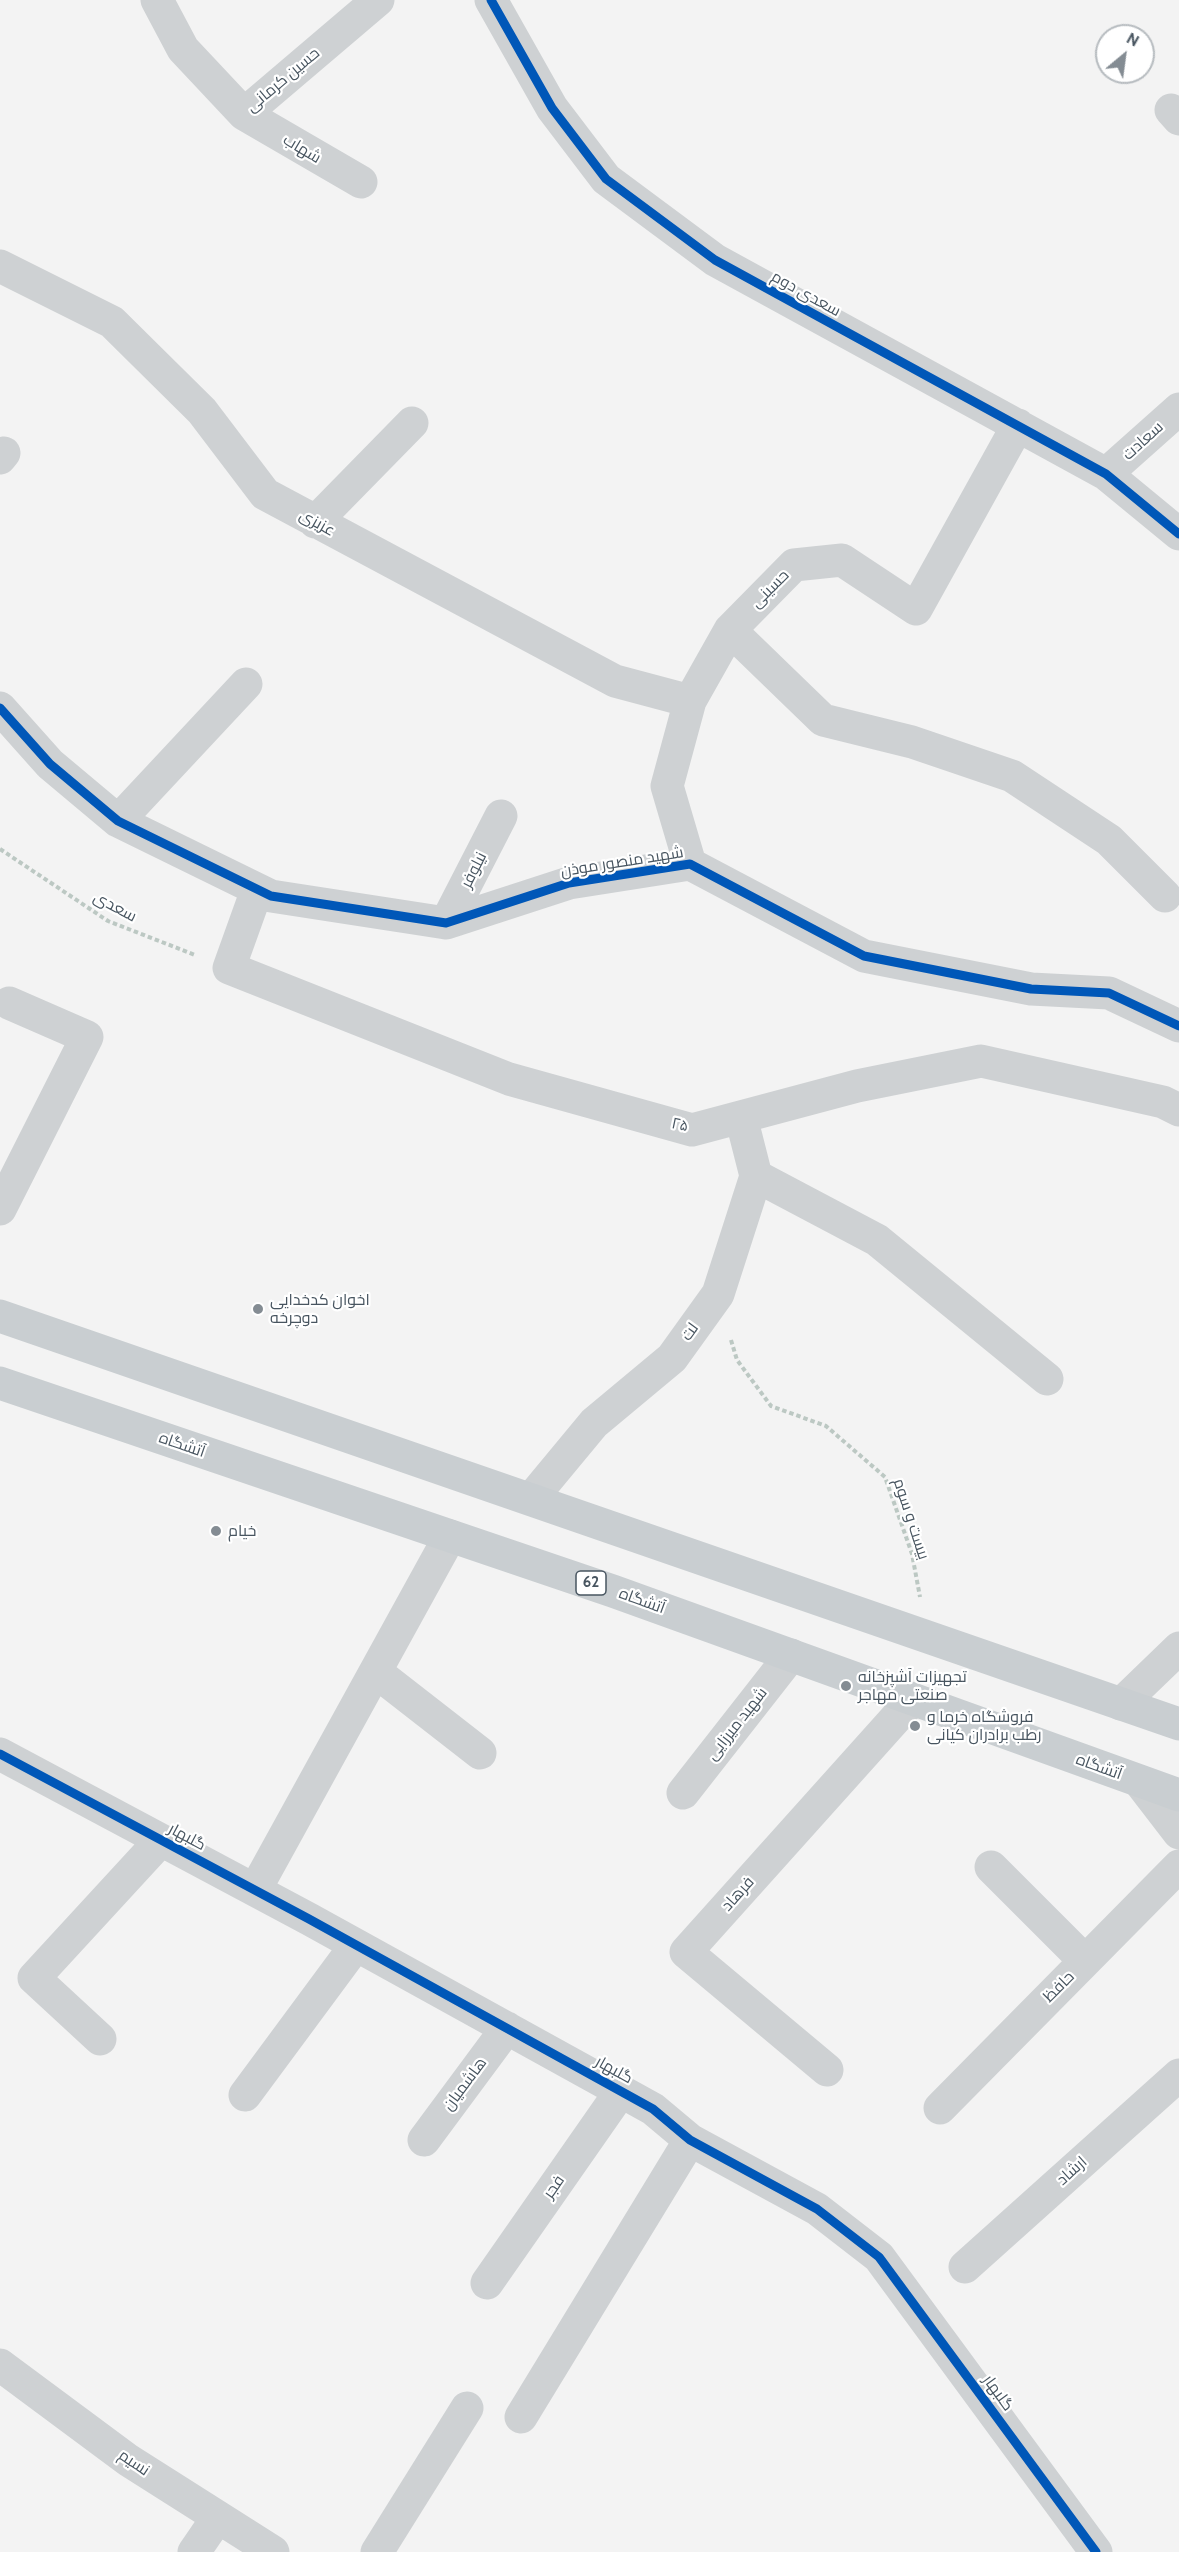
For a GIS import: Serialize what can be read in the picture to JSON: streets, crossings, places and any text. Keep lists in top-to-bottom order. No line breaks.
{"streets":{"main road":["آتشگاه","62"],"street":["حسین کرمانی","شهاب","سعدی دوم","سعادت","عزیزی","حسینی","شهید منصور موذن","نیلوفر","۲۵","لت","شهید میرزایی","گلبهار","فرهاد","حافظ","هاشمیان","ارشاد","فجر","نسیم"],"path":["سعدی","بیست و سوم"]},"crossings":[["حسین کرمانی","شهاب"],["سعدی دوم","سعادت"],["سعدی دوم","حسینی"],["عزیزی","حسینی"],["حسینی","شهید منصور موذن"],["شهید منصور موذن","نیلوفر"],["سعدی","۲۵"],["آتشگاه","شهید میرزایی"],["آتشگاه","فرهاد"],["گلبهار","هاشمیان"],["گلبهار","فجر"]],"places":["اخوان کدخدایی دوچرخه","خیام","تجهیزات آشپزخانه صنعتی مهاجر","فروشگاه خرما و رطب برادران کیانی"],"north":"top right"}
